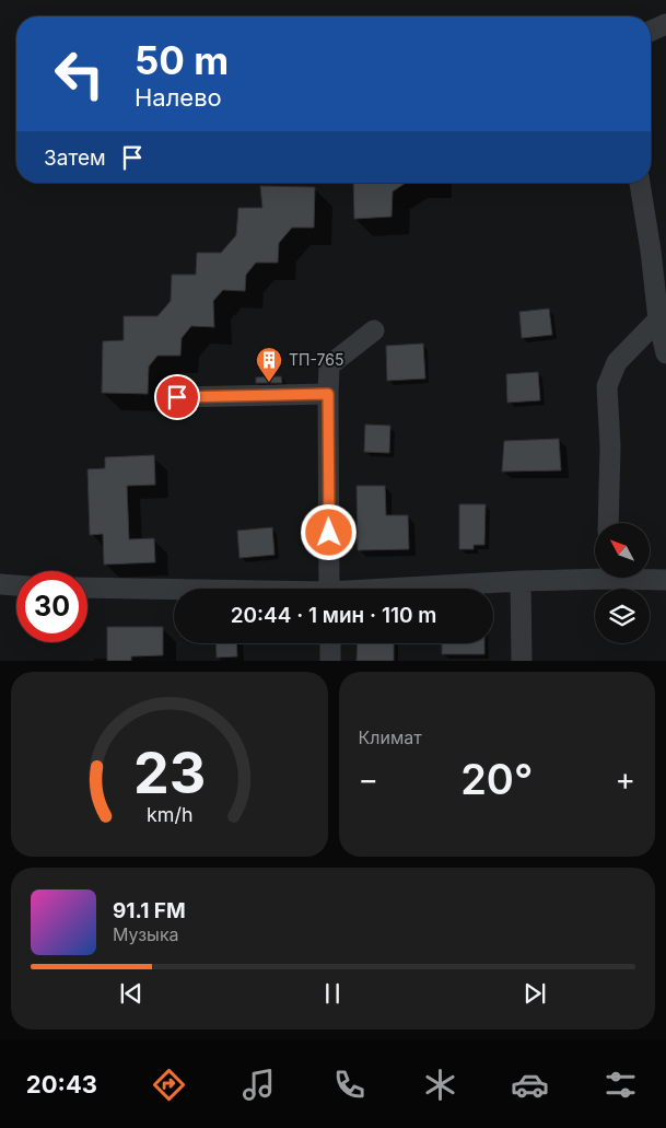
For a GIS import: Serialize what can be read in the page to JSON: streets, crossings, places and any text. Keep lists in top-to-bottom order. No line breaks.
{"places":{"building":["ТП-765"]},"north":"top left","page":{"turn":["50 m","Налево"],"then":"Затем","limit":"30","trip":"20:44 · 1 мин · 110 m","tile":"Климат","heat":["−","20°","+"],"song":["91.1 FM","Музыка"],"tabs":"20:43","gauge":["23","km/h"]}}
